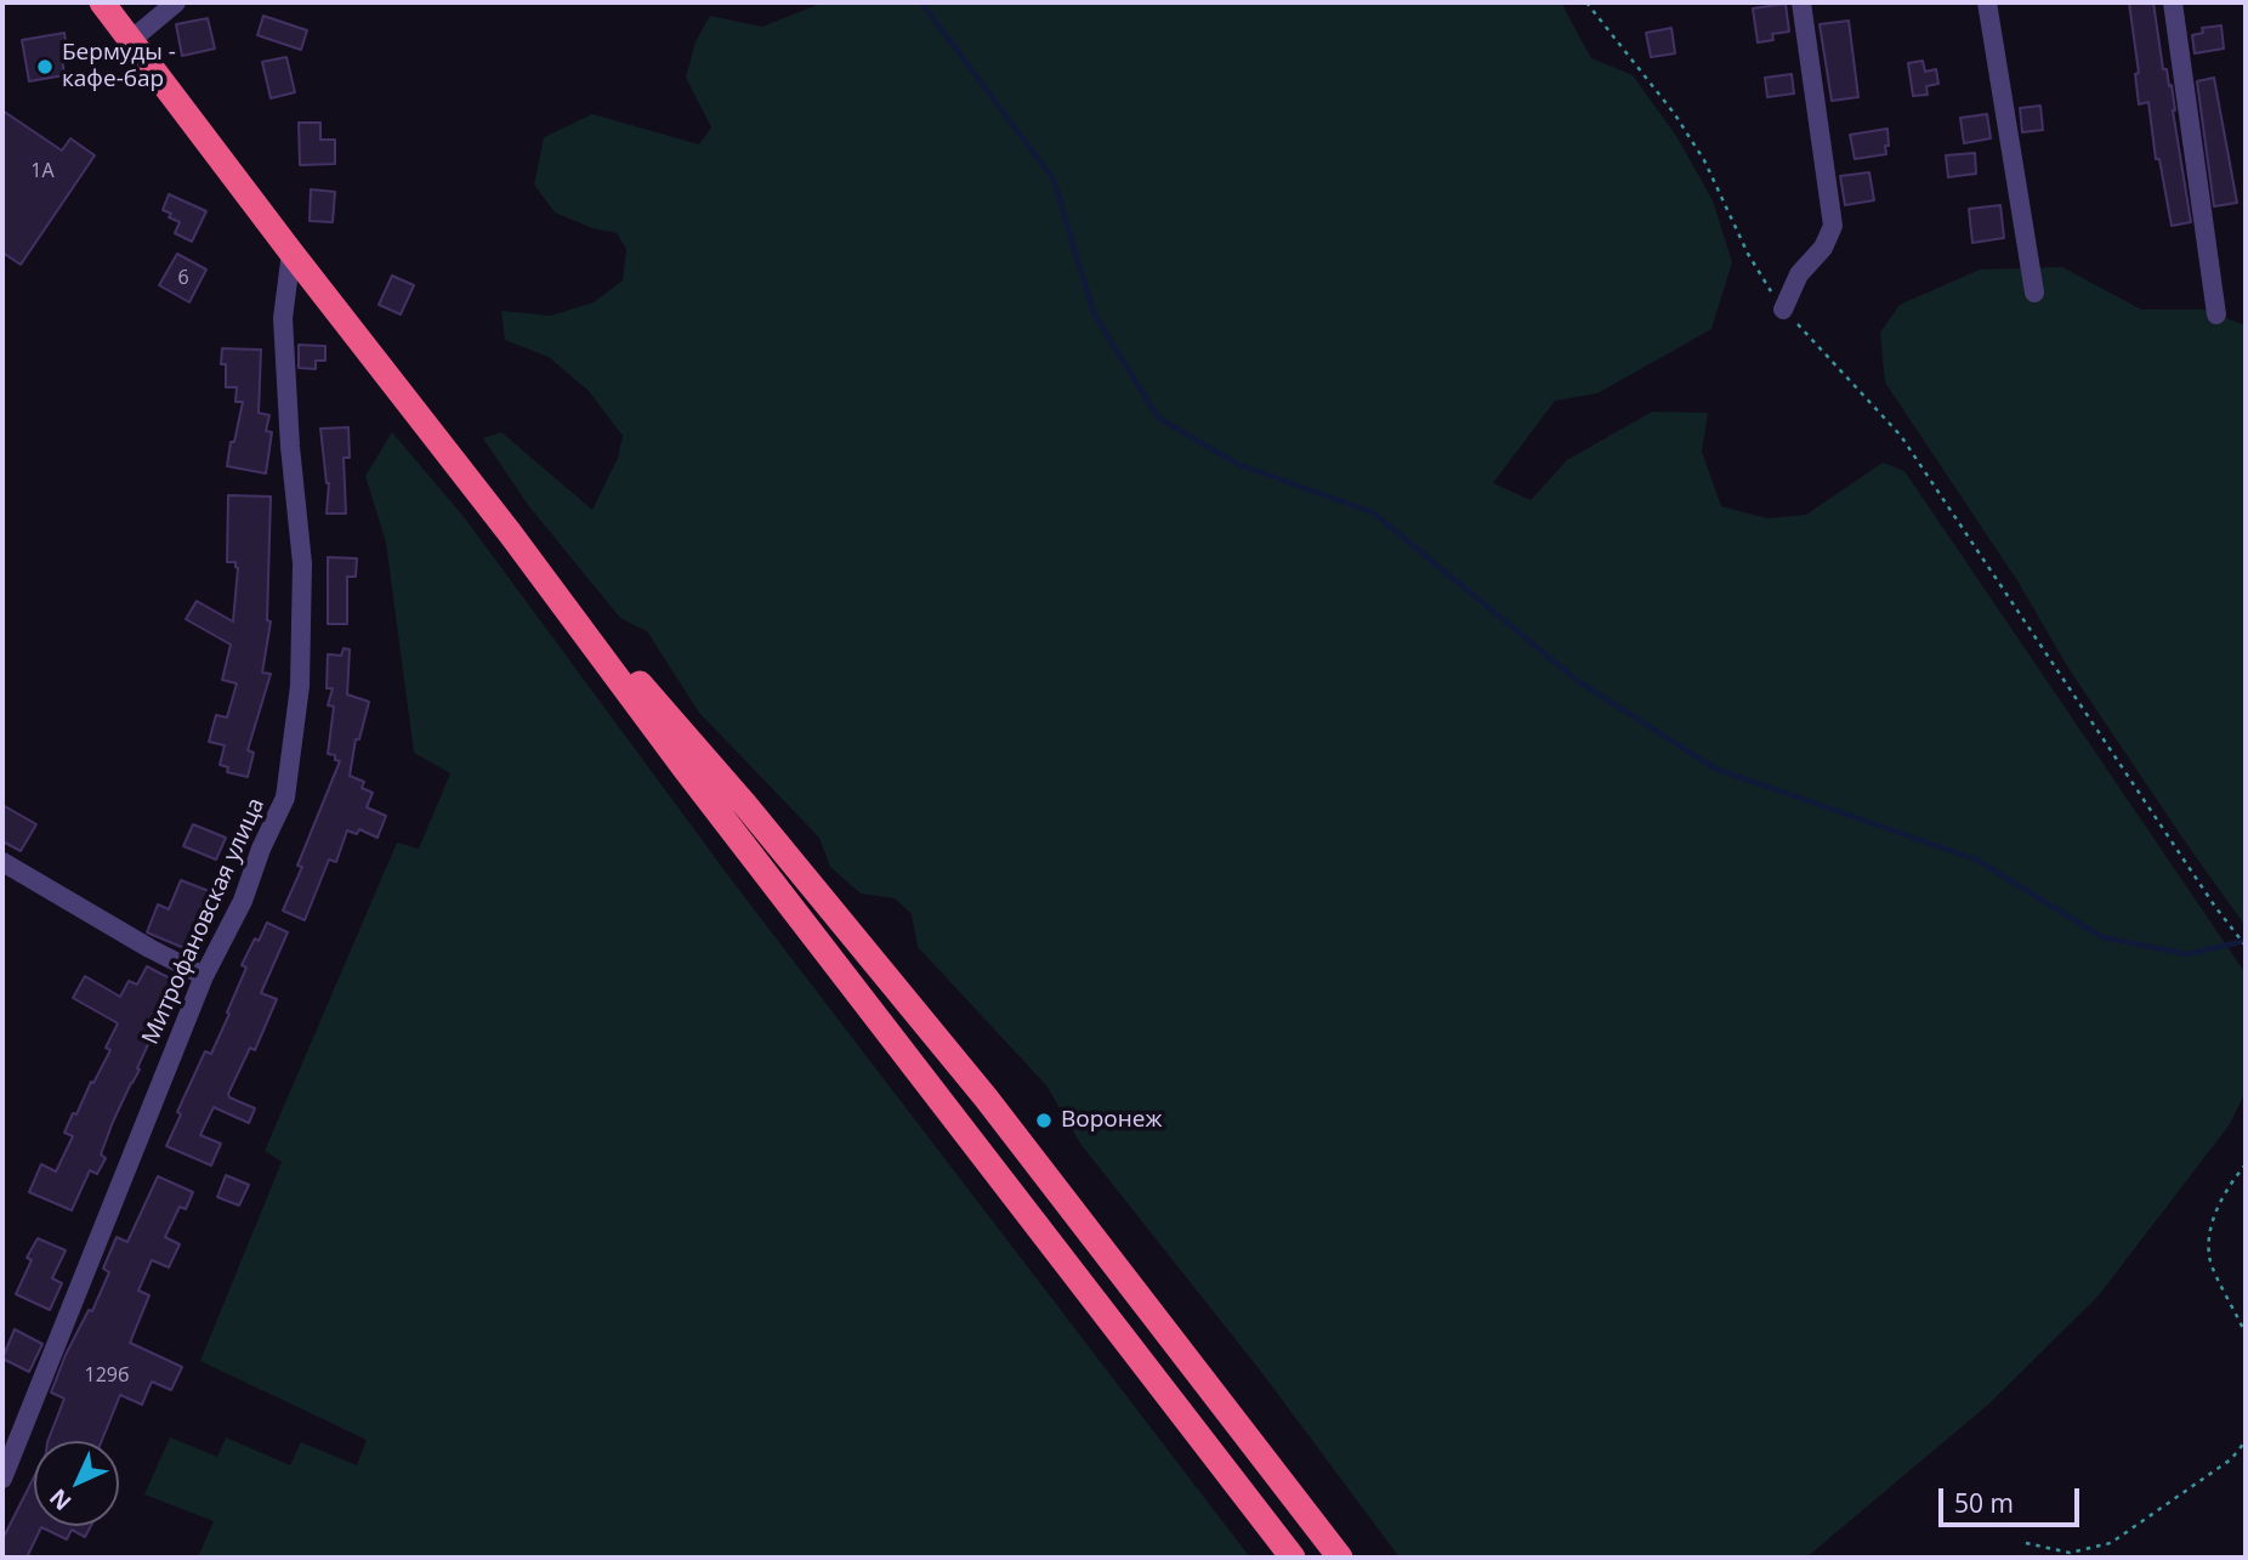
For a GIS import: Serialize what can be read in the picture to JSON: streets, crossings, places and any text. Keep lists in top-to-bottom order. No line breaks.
{"streets":{"street":["Митрофановская улица"]},"places":["Бермуды - кафе-бар","Воронеж"],"house_numbers":["1А","6","129б"],"scale_bar":"50 m","north":"bottom left"}
